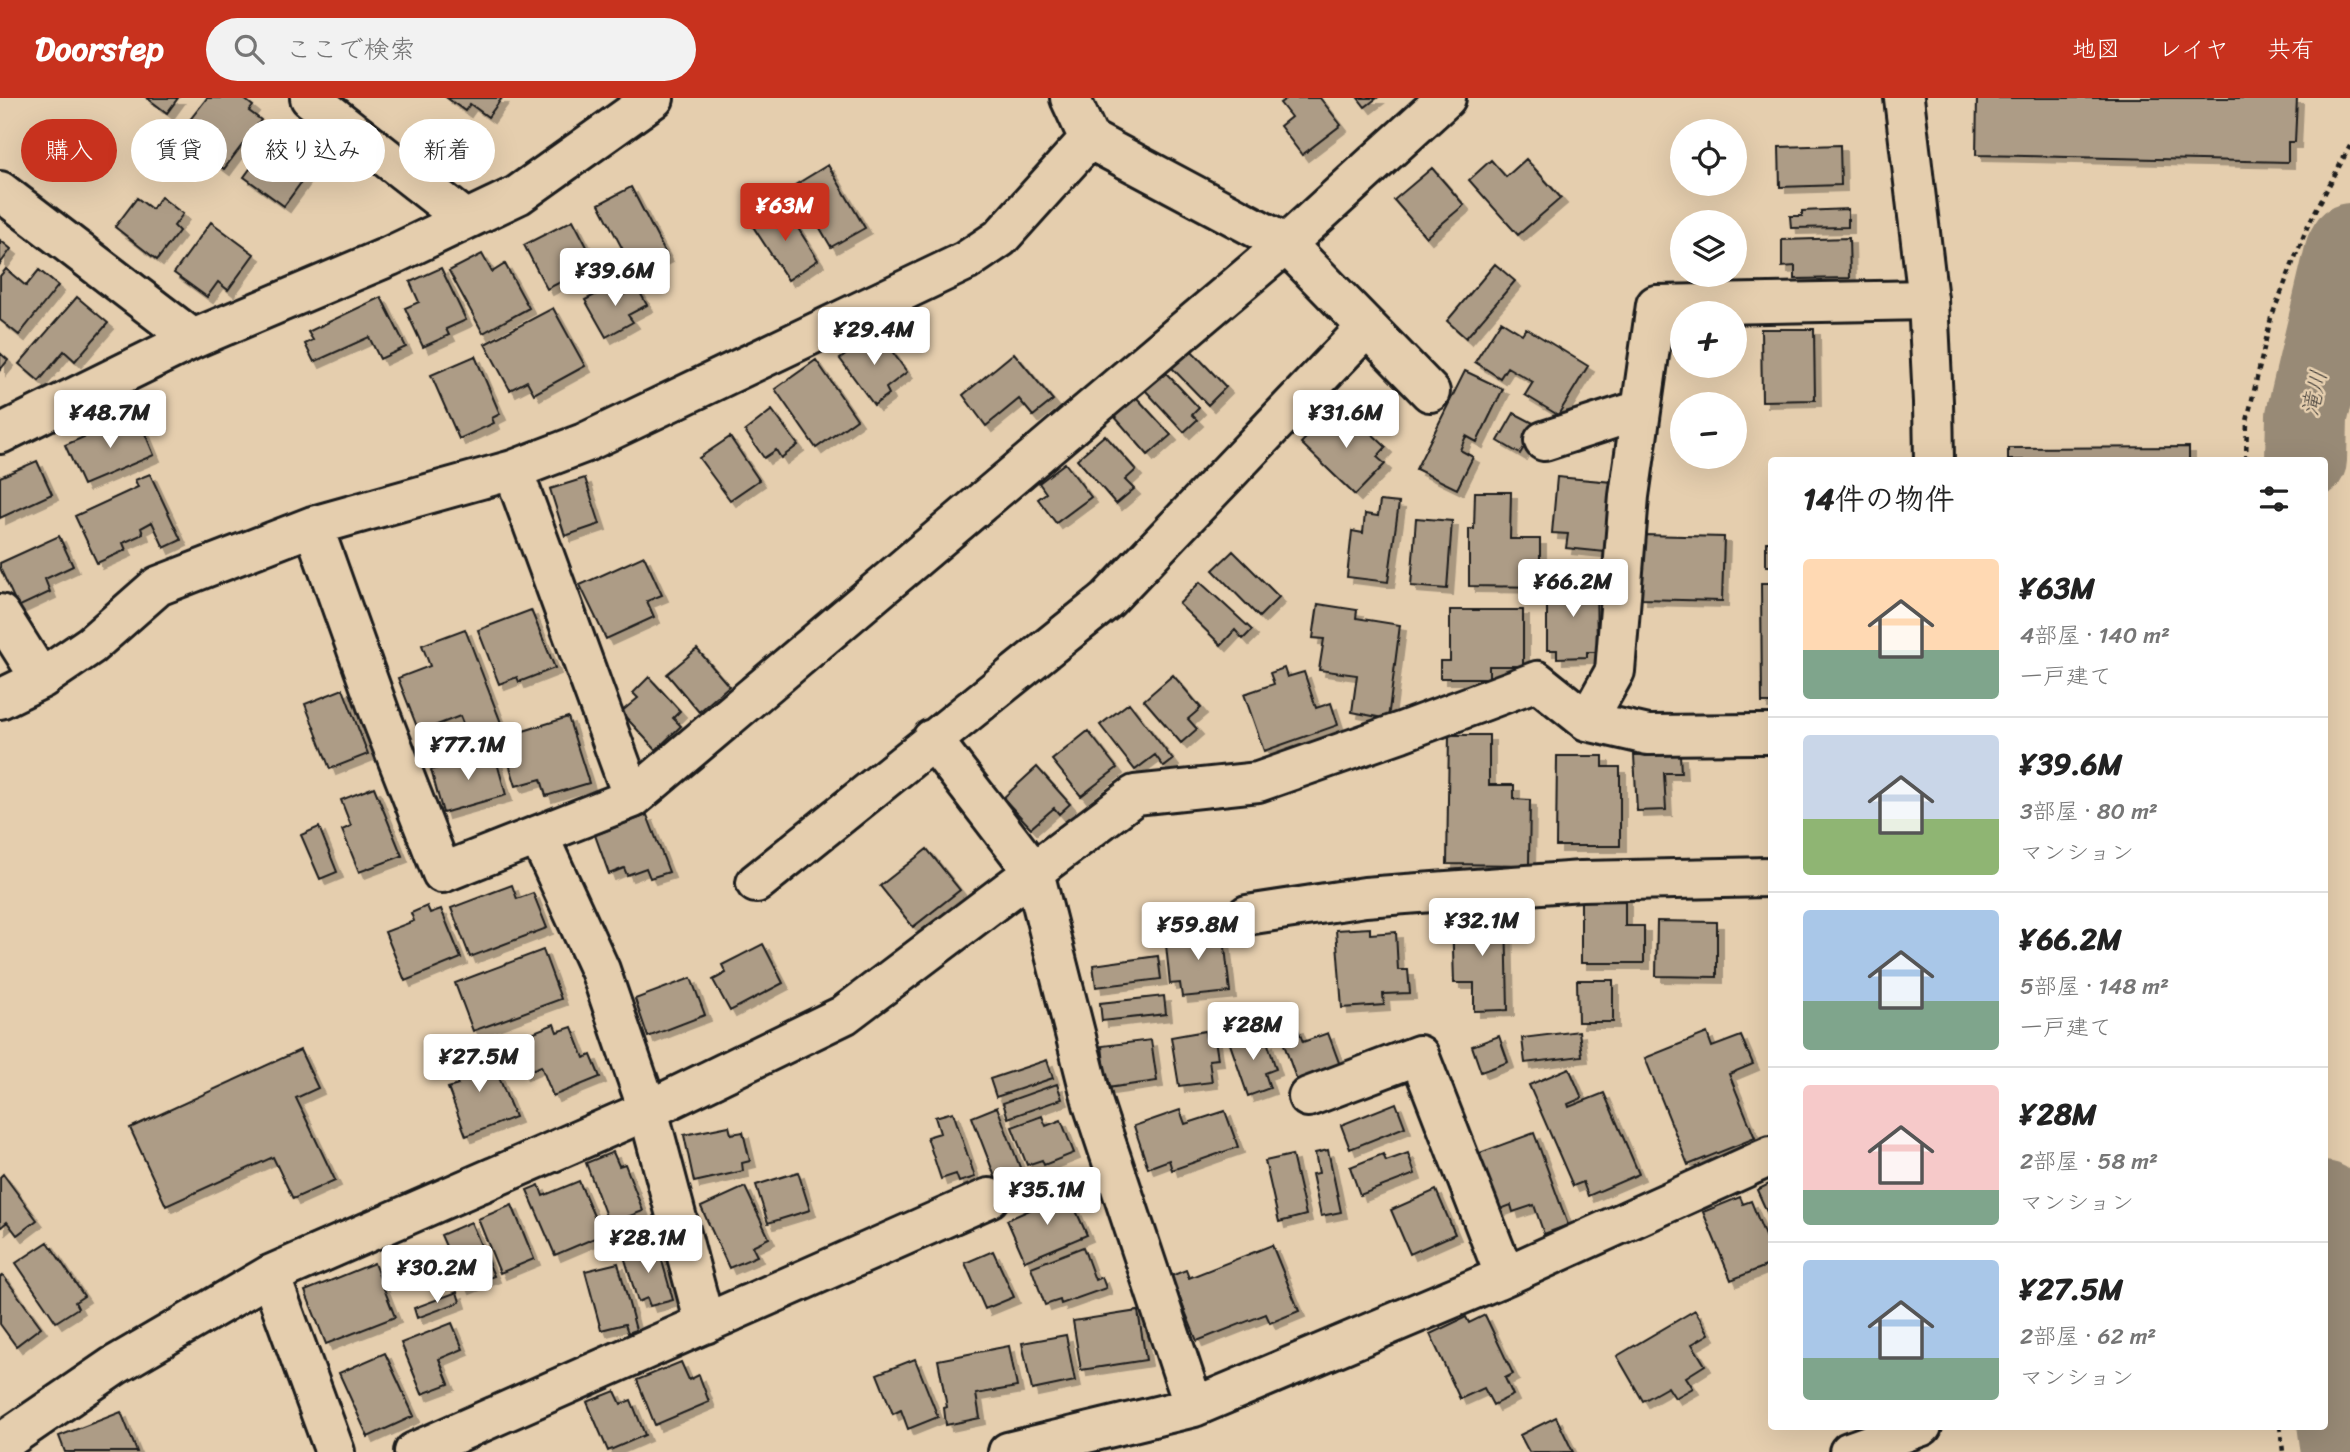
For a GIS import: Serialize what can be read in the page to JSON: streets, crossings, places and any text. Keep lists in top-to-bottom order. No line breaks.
{"water":["滝川"],"page":{"header":"Doorstep","search":"ここで検索","nav":["地図","レイヤ","共有"],"map_buttons":["+","−"],"chip":["購入","賃貸","絞り込み","新着"],"price":["¥63M","¥39.6M","¥29.4M","¥48.7M","¥31.6M","¥66.2M","¥77.1M","¥32.1M","¥59.8M","¥28M","¥27.5M","¥35.1M","¥28.1M","¥30.2M"],"heading":"14件の物件","list":[{"name":"¥63M","note":"4部屋 · 140 m² · 一戸建て"},{"name":"¥39.6M","note":"3部屋 · 80 m² · マンション"},{"name":"¥66.2M","note":"5部屋 · 148 m² · 一戸建て"},{"name":"¥28M","note":"2部屋 · 58 m² · マンション"},{"name":"¥27.5M","note":"2部屋 · 62 m² · マンション"}]}}
